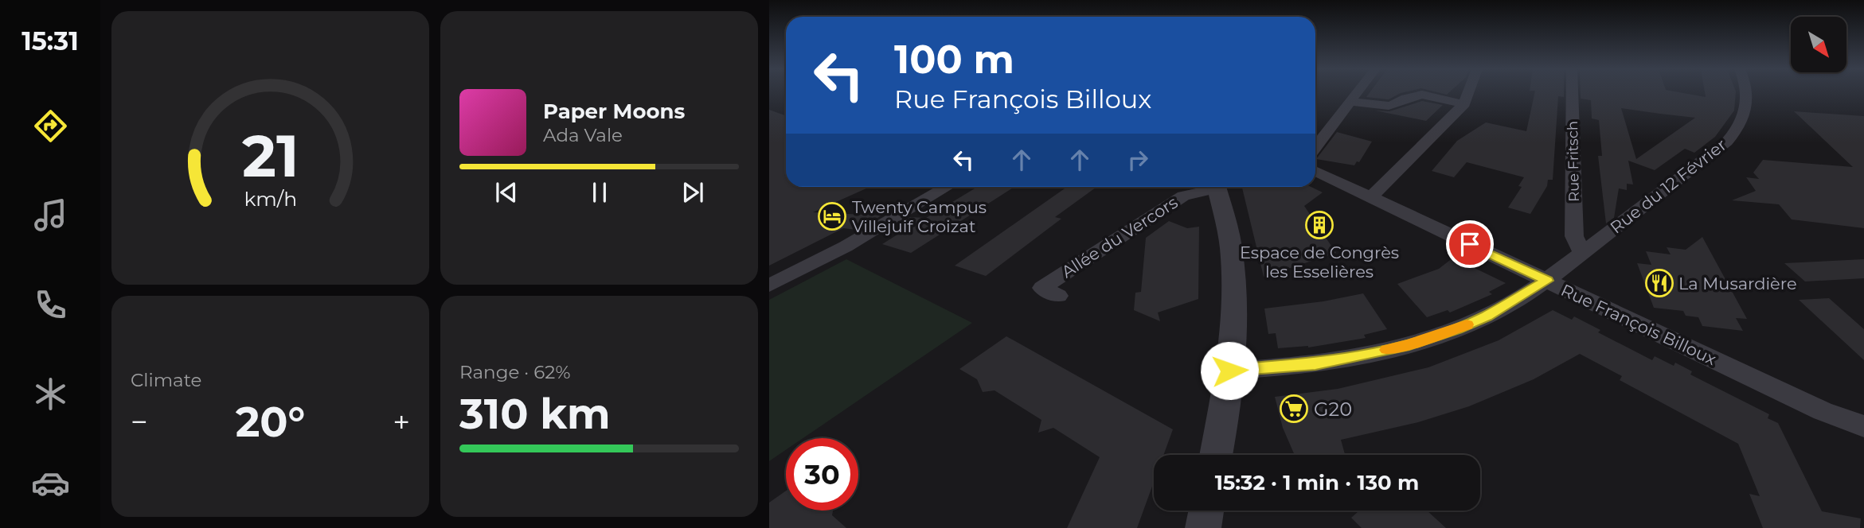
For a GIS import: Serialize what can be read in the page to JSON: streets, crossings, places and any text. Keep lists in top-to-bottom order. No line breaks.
{"streets":{"street":["Rue Fritsch","Rue du 12 Février","Allée du Vercors","Rue François Billoux"]},"crossings":[["Rue Fritsch","Rue du 12 Février"],["Rue du 12 Février","Rue François Billoux"]],"places":{"hotel":["Twenty Campus Villejuif Croizat"],"building":["Espace de Congrès les Esselières"],"restaurant":["La Musardière"],"supermarket":["G20"]},"north":"bottom right","page":{"tabs":"15:31","turn":["100 m","Rue François Billoux"],"song":["Paper Moons","Ada Vale"],"tile":["Climate",["Range · 62%","310 km"]],"heat":["−","20°","+"],"limit":"30","trip":"15:32 · 1 min · 130 m","gauge":["21","km/h"]}}
